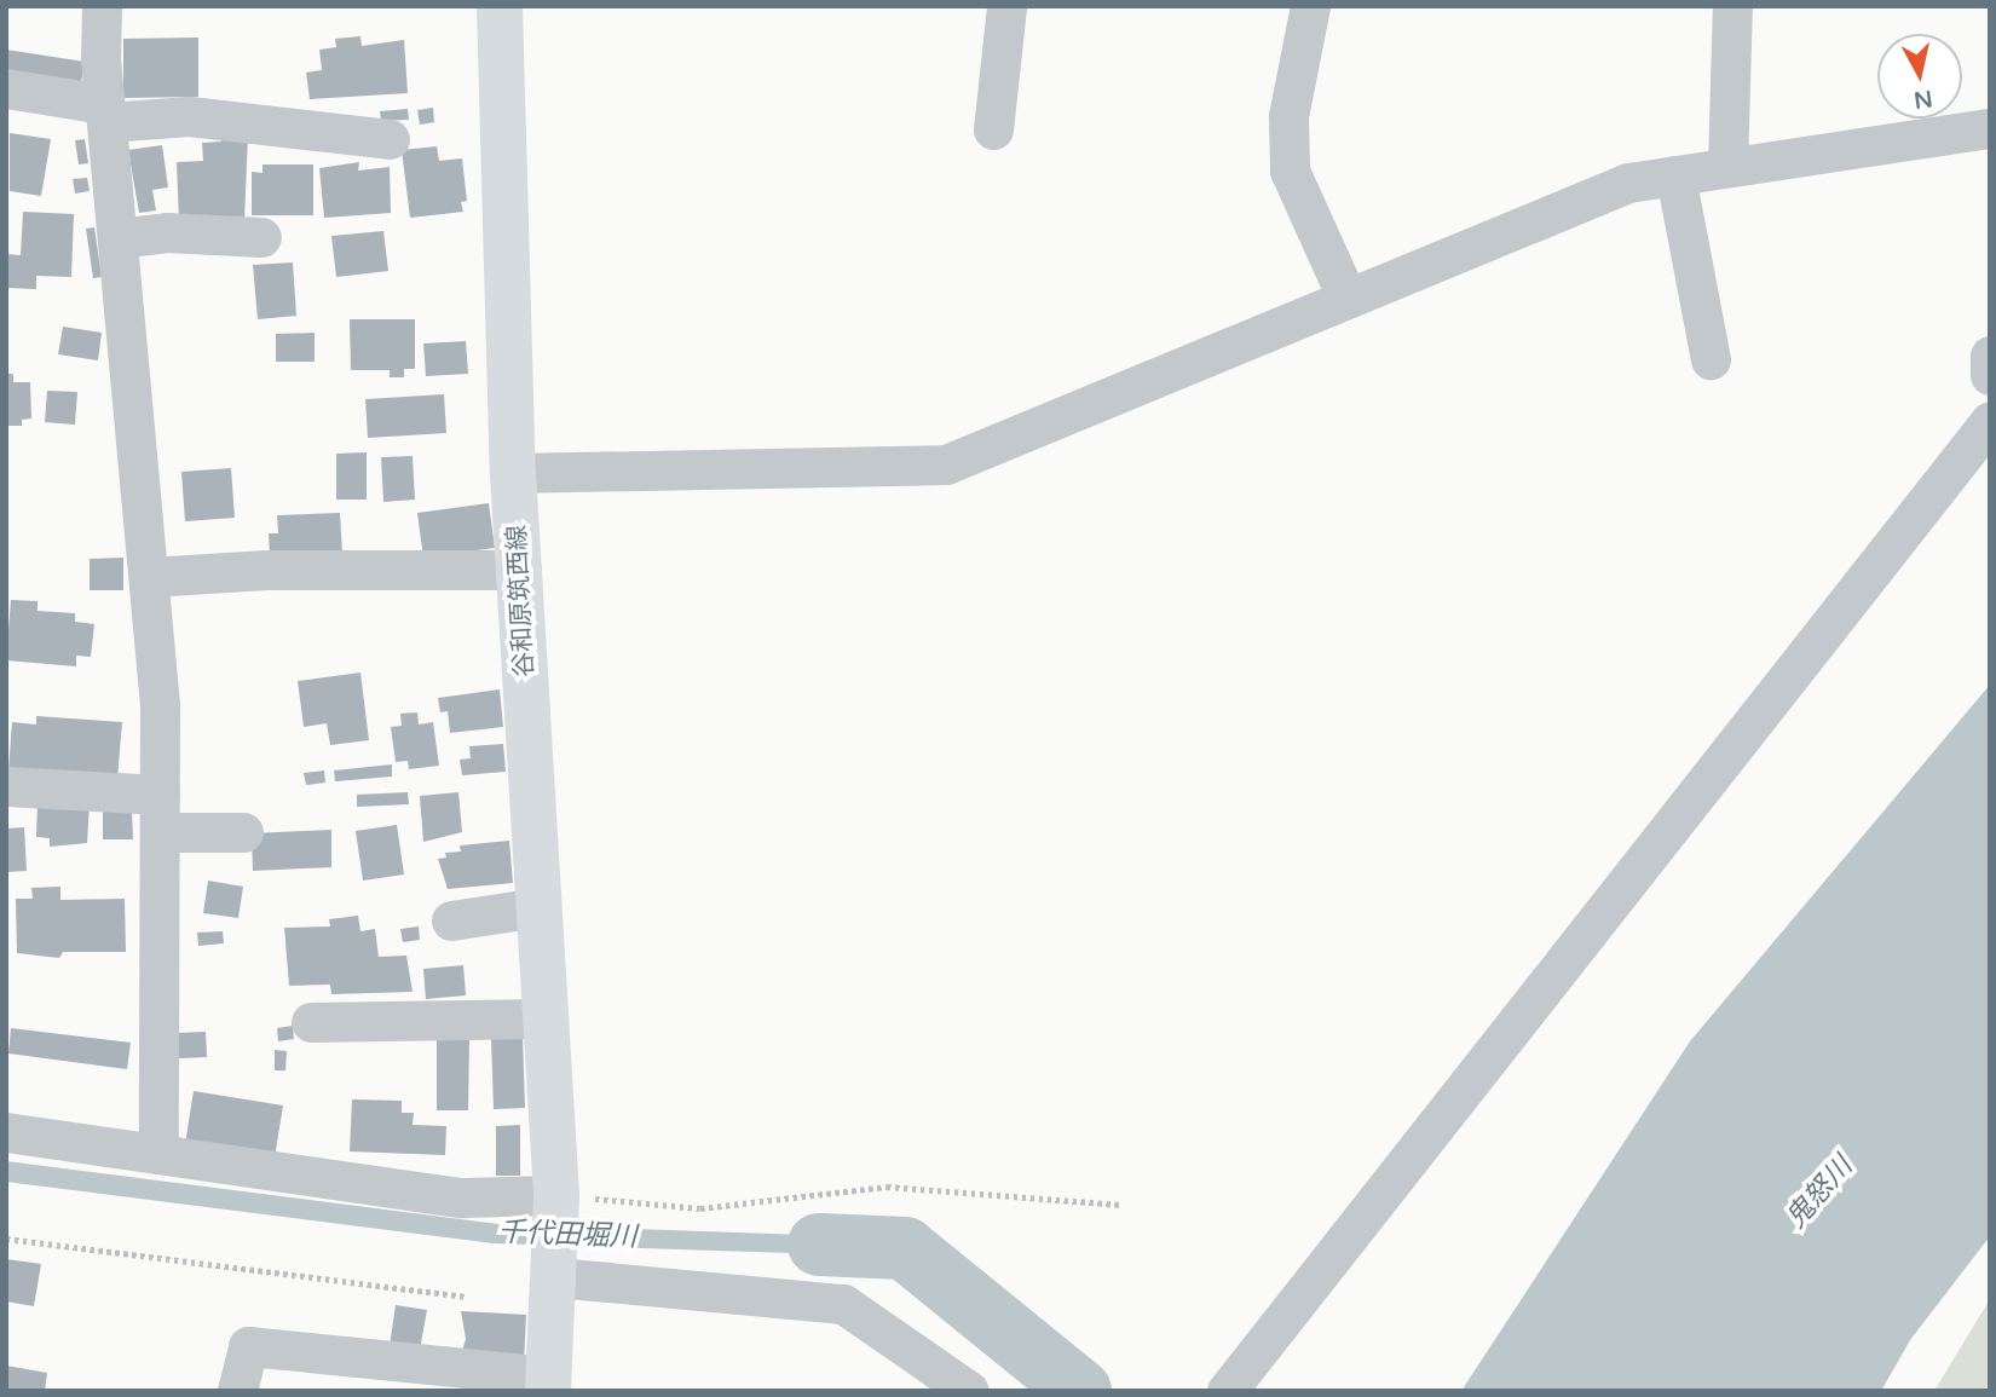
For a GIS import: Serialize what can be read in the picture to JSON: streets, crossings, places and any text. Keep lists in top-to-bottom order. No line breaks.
{"streets":{"main road":["谷和原筑西線"]},"water":["鬼怒川","千代田堀川"],"north":"bottom"}
